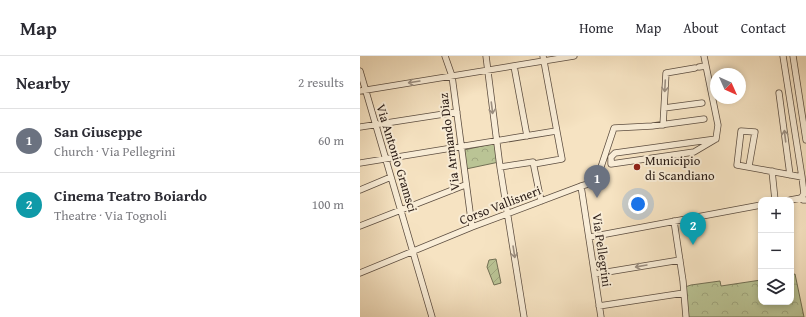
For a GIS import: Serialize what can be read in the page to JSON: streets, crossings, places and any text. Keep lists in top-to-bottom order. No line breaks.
{"streets":{"street":["Via Armando Diaz","Via Antonio Gramsci","Corso Vallisneri","Via Pellegrini"]},"crossings":[["Via Armando Diaz","Corso Vallisneri"],["Via Antonio Gramsci","Corso Vallisneri"],["Corso Vallisneri","Via Pellegrini"]],"places":["Municipio di Scandiano"],"north":"bottom right","page":{"header":"Map","nav":["Home","Map","About","Contact"],"heading":["Nearby","2 results"],"list":[{"mark":"1","name":"San Giuseppe","note":"Church · Via Pellegrini","value":"60 m"},{"mark":"2","name":"Cinema Teatro Boiardo","note":"Theatre · Via Tognoli","value":"100 m"}],"pins":["1","2"],"map_buttons":["+","−"]}}
